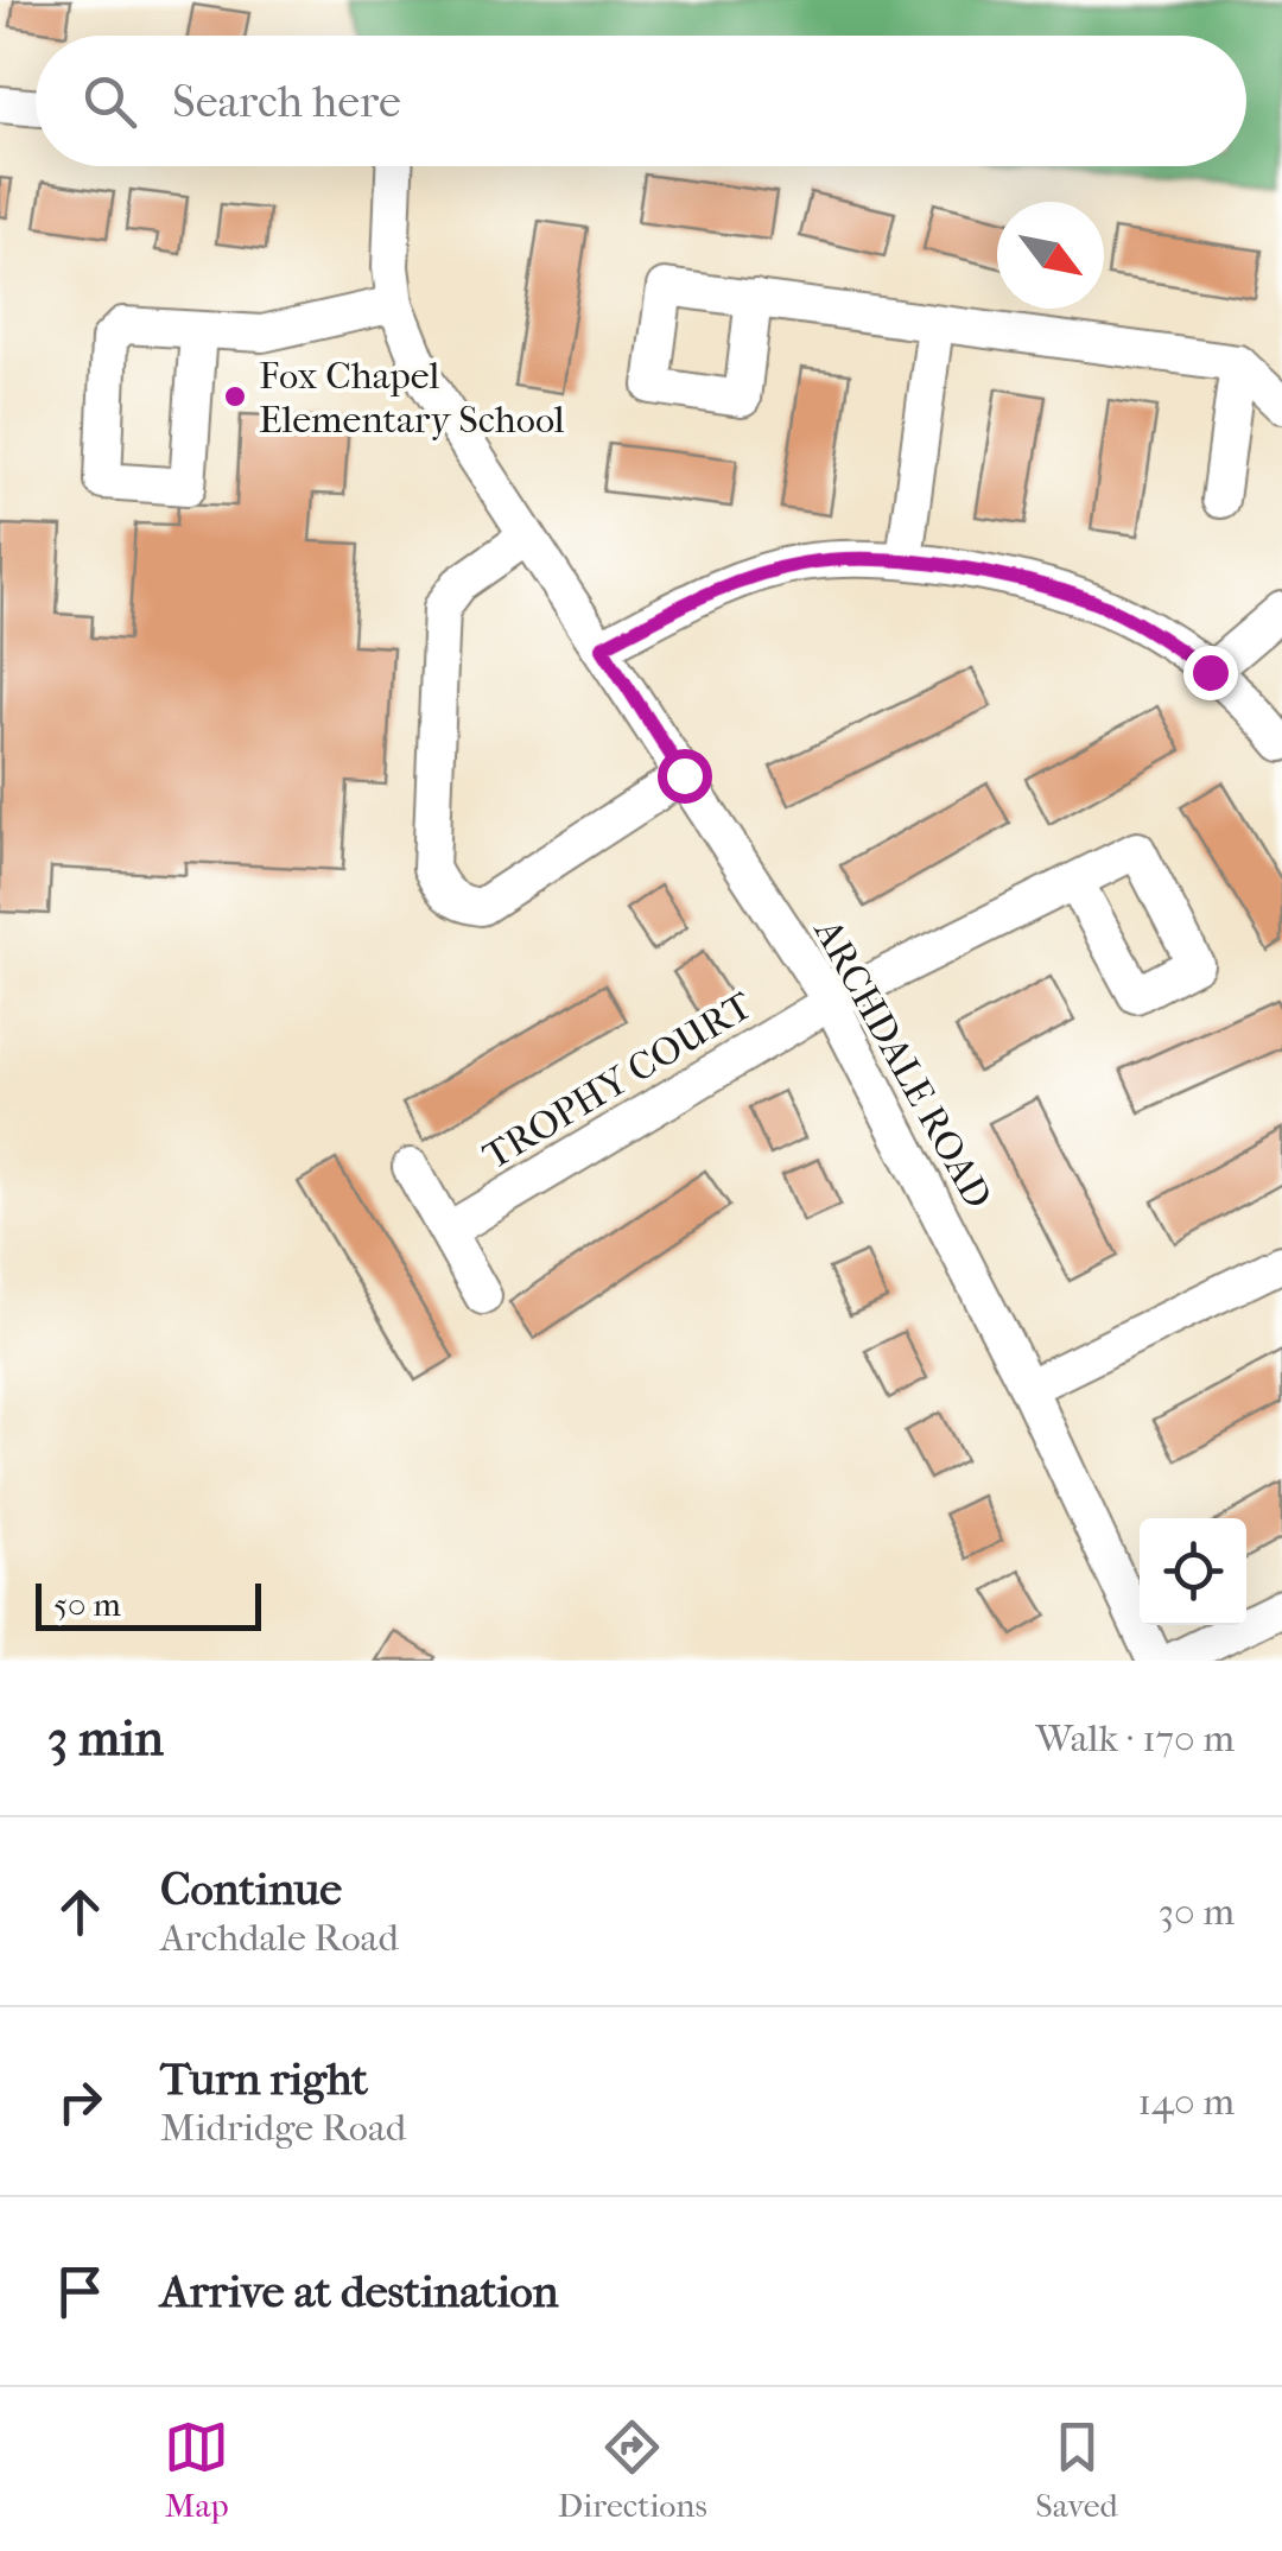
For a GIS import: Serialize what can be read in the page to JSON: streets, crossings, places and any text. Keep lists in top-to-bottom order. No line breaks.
{"streets":{"street":["ARCHDALE ROAD","TROPHY COURT"]},"crossings":[["ARCHDALE ROAD","TROPHY COURT"]],"places":["Fox Chapel Elementary School"],"scale_bar":"50 m","north":"bottom right","page":{"search":"Search here","scale":"50 m","heading":["3 min","Walk · 170 m"],"list":[["Continue","Archdale Road","30 m"],["Turn right","Midridge Road","140 m"],"Arrive at destination"],"nav":["Map","Directions","Saved"]}}
